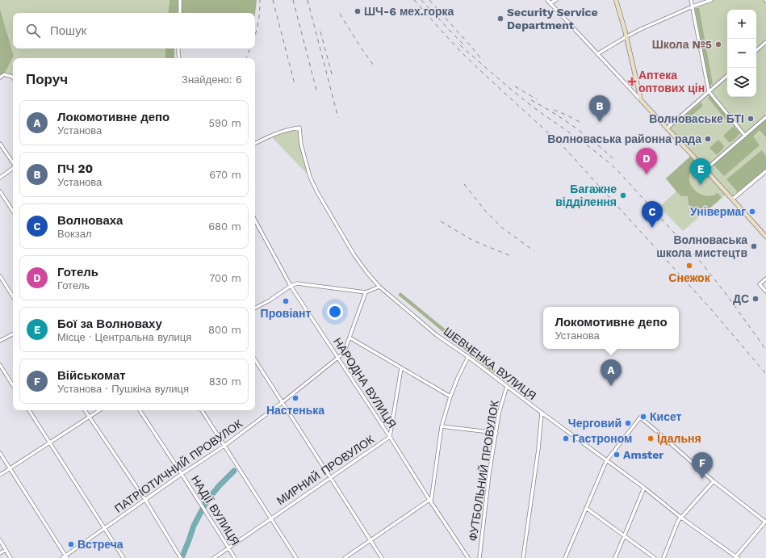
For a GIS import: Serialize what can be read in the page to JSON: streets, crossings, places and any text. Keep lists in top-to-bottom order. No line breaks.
{"streets":{"street":["ШЕВЧЕНКА ВУЛИЦЯ","НАРОДНА ВУЛИЦЯ","ПАТРІОТИЧНИЙ ПРОВУЛОК","МИРНИЙ ПРОВУЛОК","ФУТБОЛЬНИЙ ПРОВУЛОК","НАДІЇ ВУЛИЦЯ"]},"crossings":[["ШЕВЧЕНКА ВУЛИЦЯ","ФУТБОЛЬНИЙ ПРОВУЛОК"],["НАРОДНА ВУЛИЦЯ","ПАТРІОТИЧНИЙ ПРОВУЛОК"],["НАРОДНА ВУЛИЦЯ","МИРНИЙ ПРОВУЛОК"],["ПАТРІОТИЧНИЙ ПРОВУЛОК","НАДІЇ ВУЛИЦЯ"],["МИРНИЙ ПРОВУЛОК","НАДІЇ ВУЛИЦЯ"]],"places":{"other":["ШЧ-6 мех.горка","Security Service Department","Школа №5","Волноваське БТІ","Волноваська районна рада","Багажне відділення","Універмаг","Волноваська школа мистецтв","Снежок","ДС","Провіант","Настенька","Кисет","Черговий","Гастроном","Їдальня","Amster","Встреча"],"health":["Аптека оптових цін"]},"page":{"map_buttons":["+","−"],"search":"Пошук","heading":["Поруч","Знайдено: 6"],"pins":["B","D","E","C","A","F"],"list":[{"mark":"A","name":"Локомотивне депо","note":"Установа","value":"590 m"},{"mark":"B","name":"ПЧ 20","note":"Установа","value":"670 m"},{"mark":"C","name":"Волноваха","note":"Вокзал","value":"680 m"},{"mark":"D","name":"Готель","note":"Готель","value":"700 m"},{"mark":"E","name":"Бої за Волноваху","note":"Місце · Центральна вулиця","value":"800 m"},{"mark":"F","name":"Військомат","note":"Установа · Пушкіна вулиця","value":"830 m"}],"popup":["Локомотивне депо","Установа"]}}
